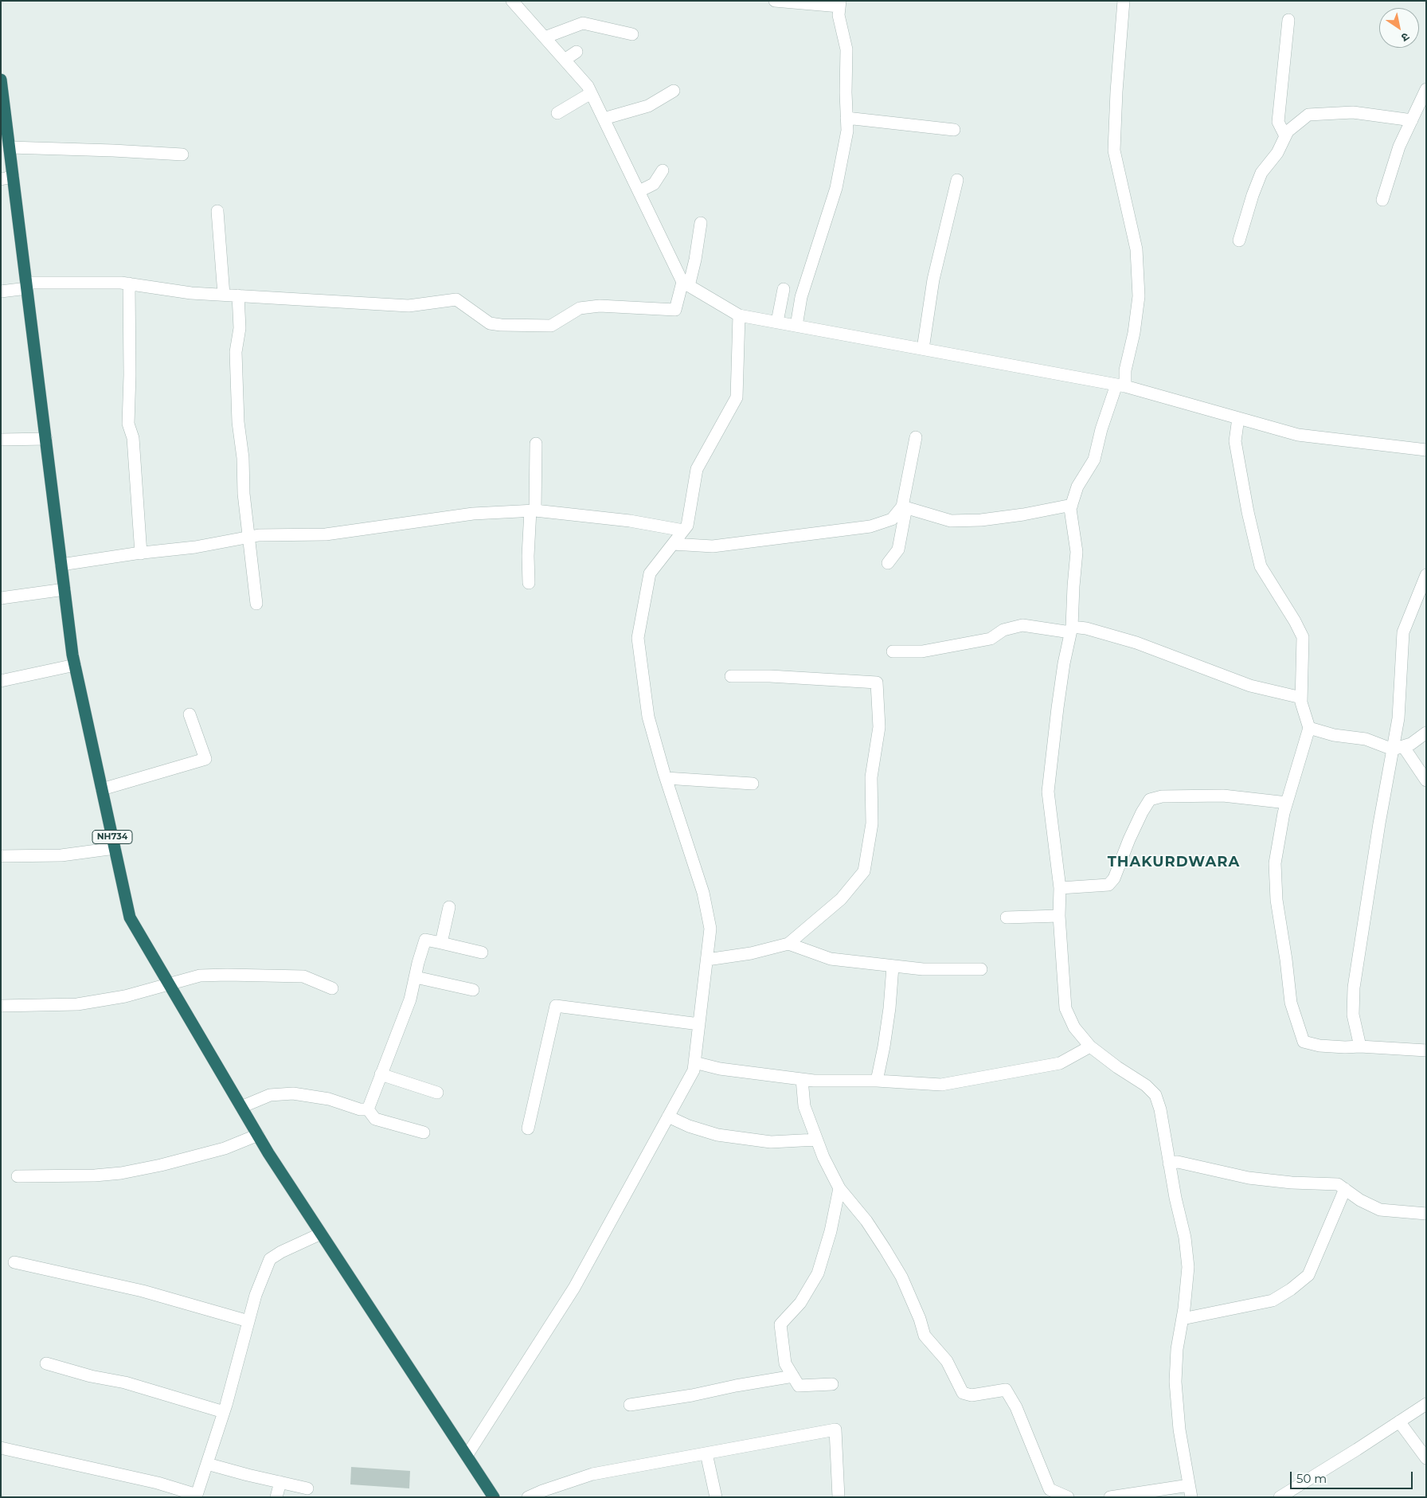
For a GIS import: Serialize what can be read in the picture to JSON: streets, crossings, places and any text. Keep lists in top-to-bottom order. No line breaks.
{"streets":{"highway":["NH734"]},"districts":["THAKURDWARA"],"scale_bar":"50 m","north":"bottom right"}
